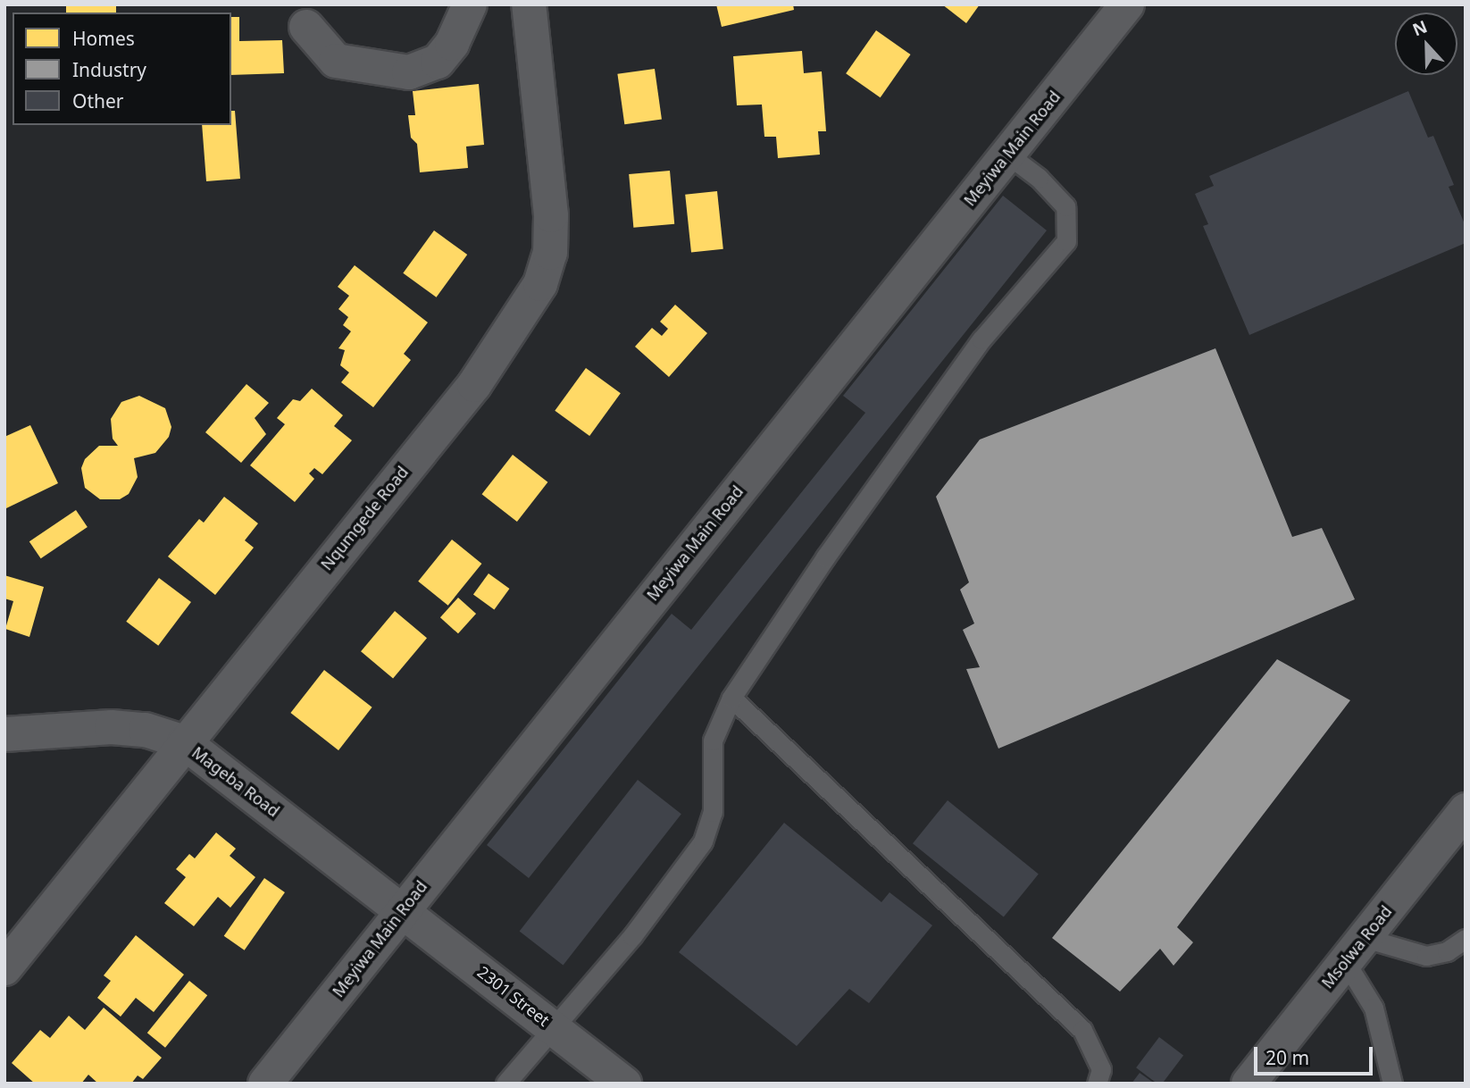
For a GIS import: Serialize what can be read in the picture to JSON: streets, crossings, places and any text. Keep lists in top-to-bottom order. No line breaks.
{"streets":{"street":["Meyiwa Main Road","Nqumgede Road","Mageba Road","Msolwa Road","2301 Street"]},"crossings":[["Meyiwa Main Road","Mageba Road"],["Meyiwa Main Road","2301 Street"],["Nqumgede Road","Mageba Road"],["Mageba Road","2301 Street"]],"legend":["Homes","Industry","Other"],"scale_bar":"20 m","north":"top"}
